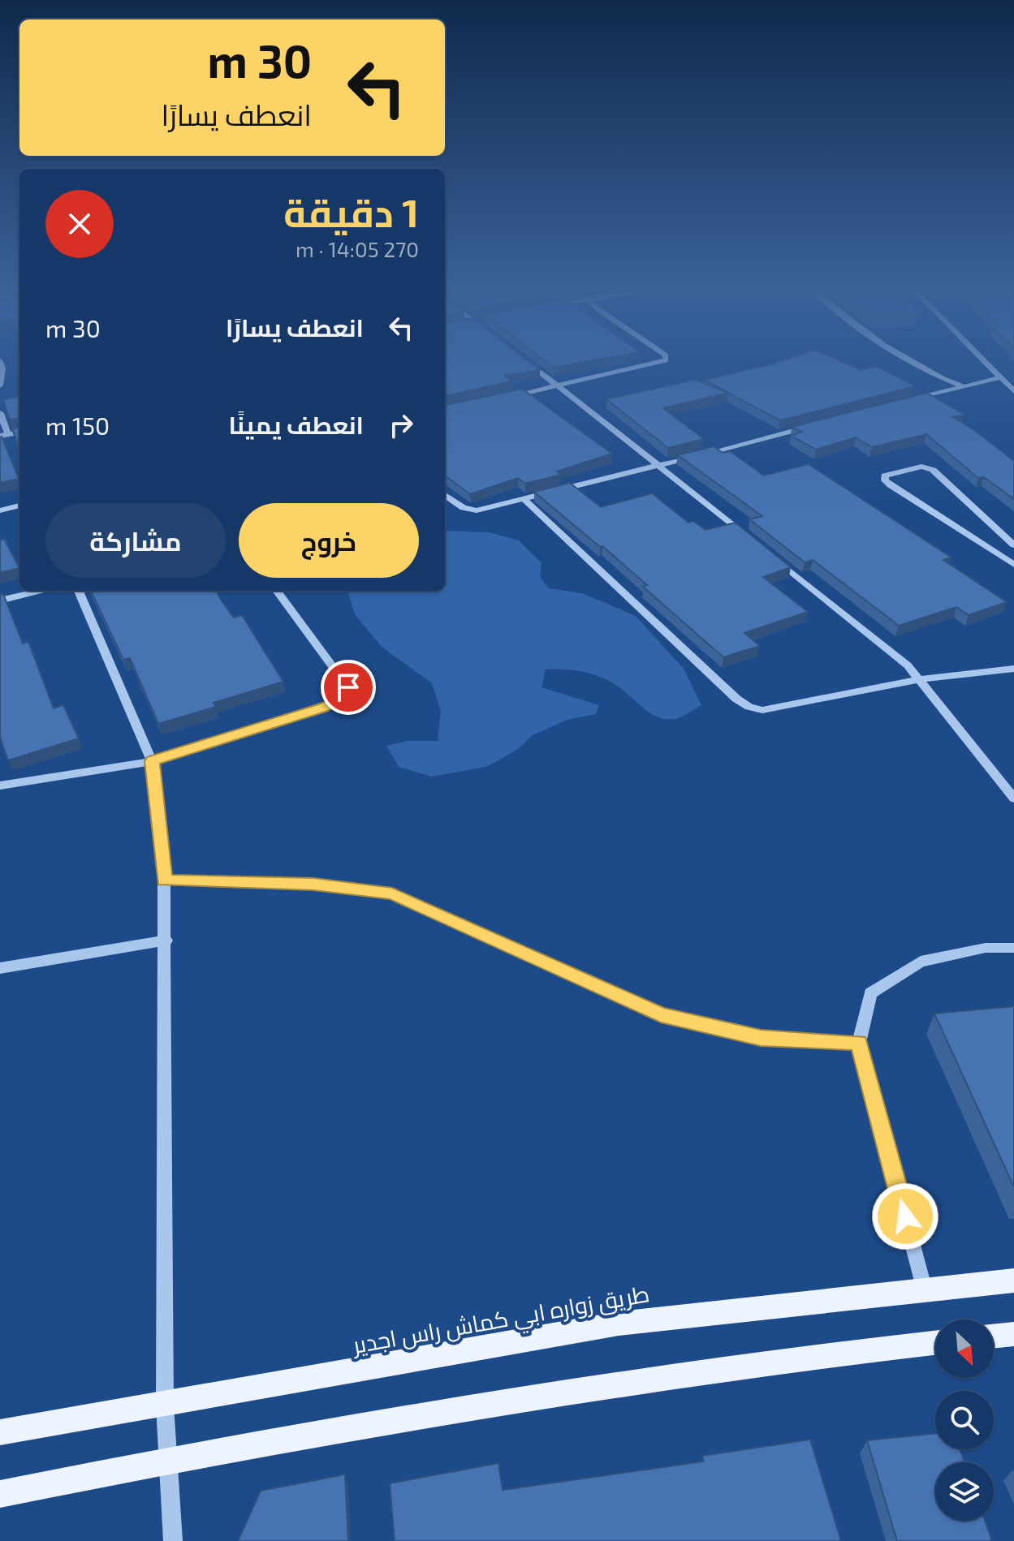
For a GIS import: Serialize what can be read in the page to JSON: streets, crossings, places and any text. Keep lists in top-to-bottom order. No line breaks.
{"streets":{"main road":["طريق زواره ابي كماش راس اجدير"]},"north":"bottom right","page":{"turn":["30 m","انعطف يسارًا"],"heading":["1 دقيقة","270 m · 14:05"],"list":[{"name":"انعطف يسارًا","value":"30 m"},{"name":"انعطف يمينًا","value":"150 m"}],"buttons":["خروج","مشاركة"]}}
